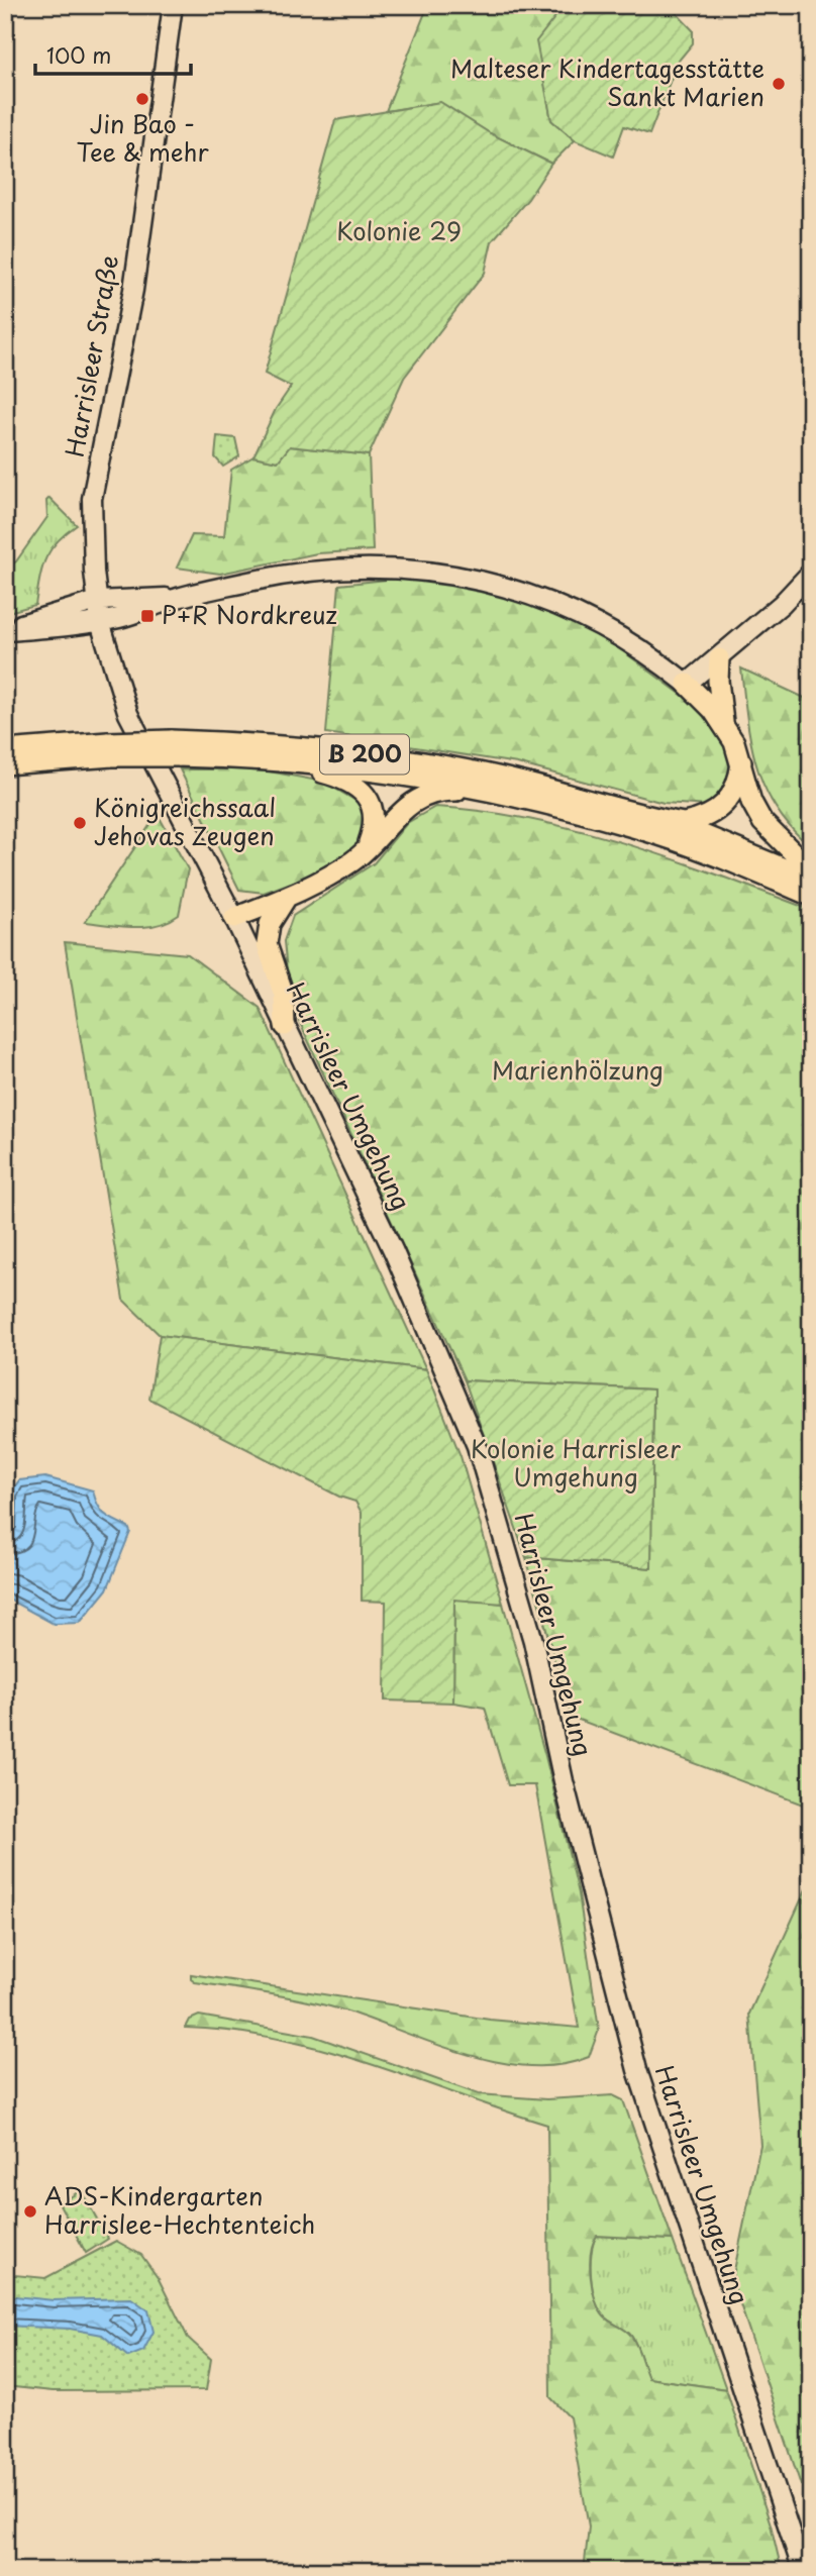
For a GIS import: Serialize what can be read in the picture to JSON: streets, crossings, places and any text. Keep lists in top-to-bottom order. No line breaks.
{"streets":{"highway":["B 200"],"main road":["Harrisleer Straße","Harrisleer Umgehung"]},"crossings":[["Harrisleer Straße","Harrisleer Umgehung"]],"parks":["Kolonie 29","Marienhölzung","Kolonie Harrisleer Umgehung"],"places":{"other":["Malteser Kindertagesstätte Sankt Marien","Jin Bao - Tee & mehr","Königreichssaal Jehovas Zeugen","ADS-Kindergarten Harrislee-Hechtenteich"],"transit":["P+R Nordkreuz"]},"scale_bar":"100 m"}
